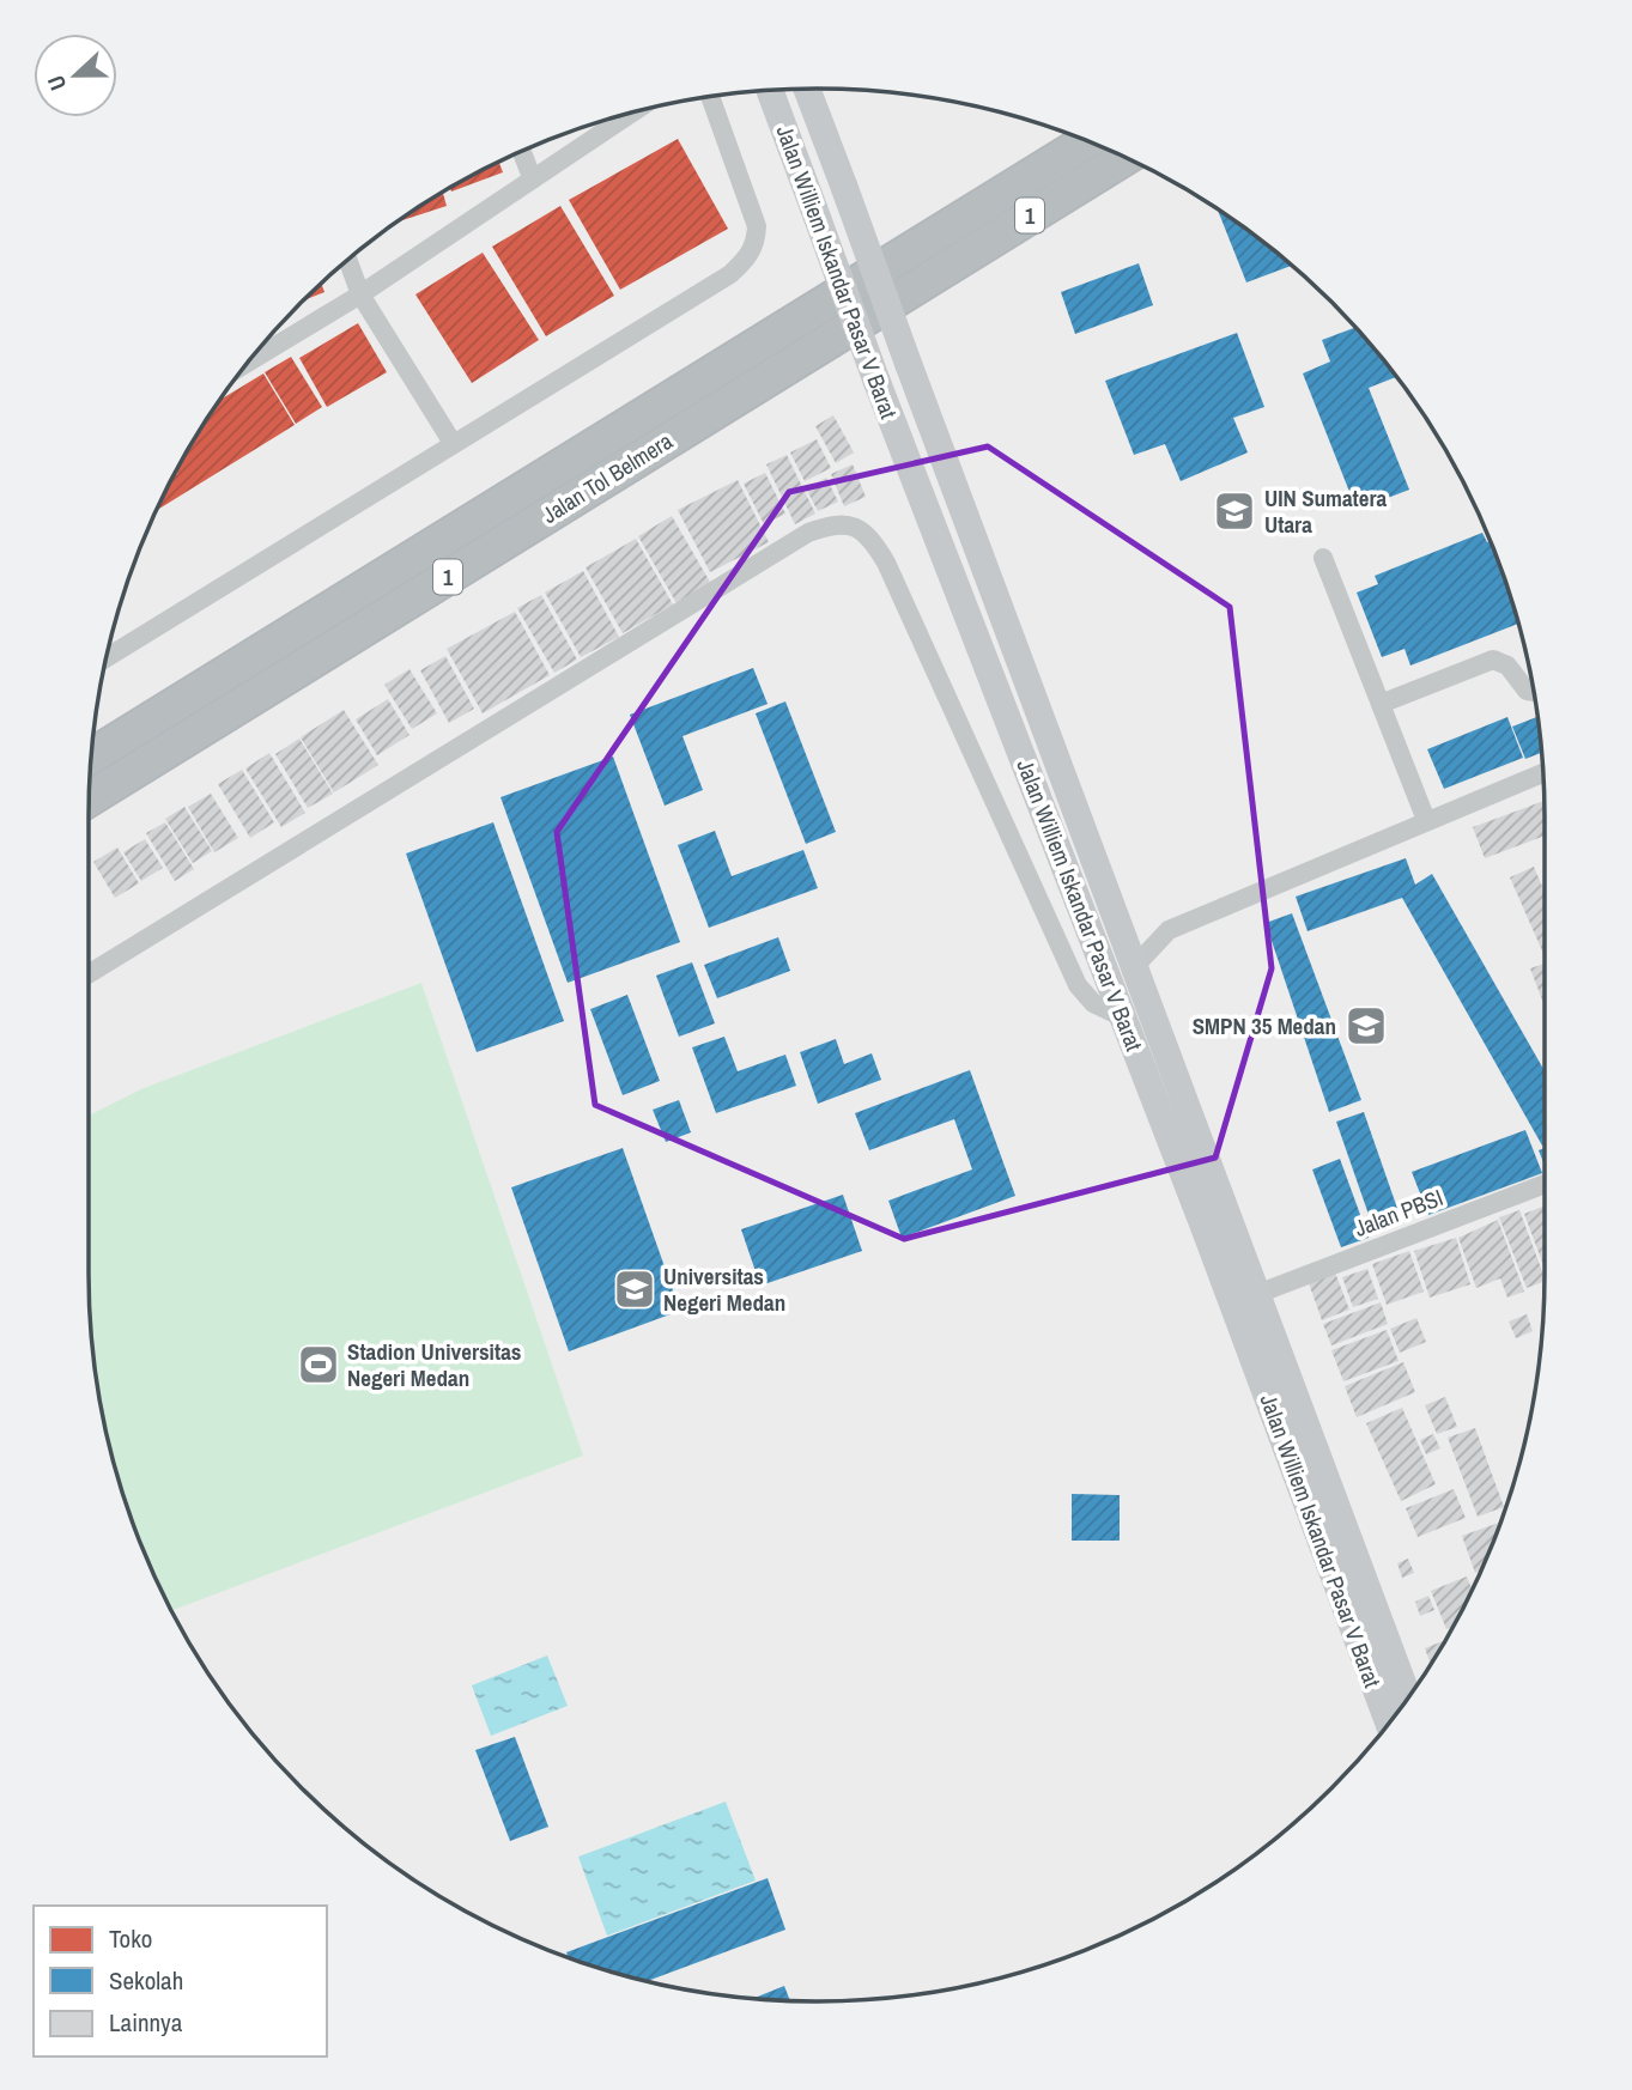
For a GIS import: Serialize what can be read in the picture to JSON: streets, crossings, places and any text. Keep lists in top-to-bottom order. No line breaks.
{"streets":{"highway":["1","Jalan Tol Belmera"],"street":["Jalan Williem Iskandar Pasar V Barat","Jalan PBSI"]},"crossings":[["Jalan Williem Iskandar Pasar V Barat","Jalan PBSI"]],"places":{"school or university":["UIN Sumatera Utara","SMPN 35 Medan","Universitas Negeri Medan"],"sports":["Stadion Universitas Negeri Medan"]},"legend":["Toko","Sekolah","Lainnya"],"north":"left"}
